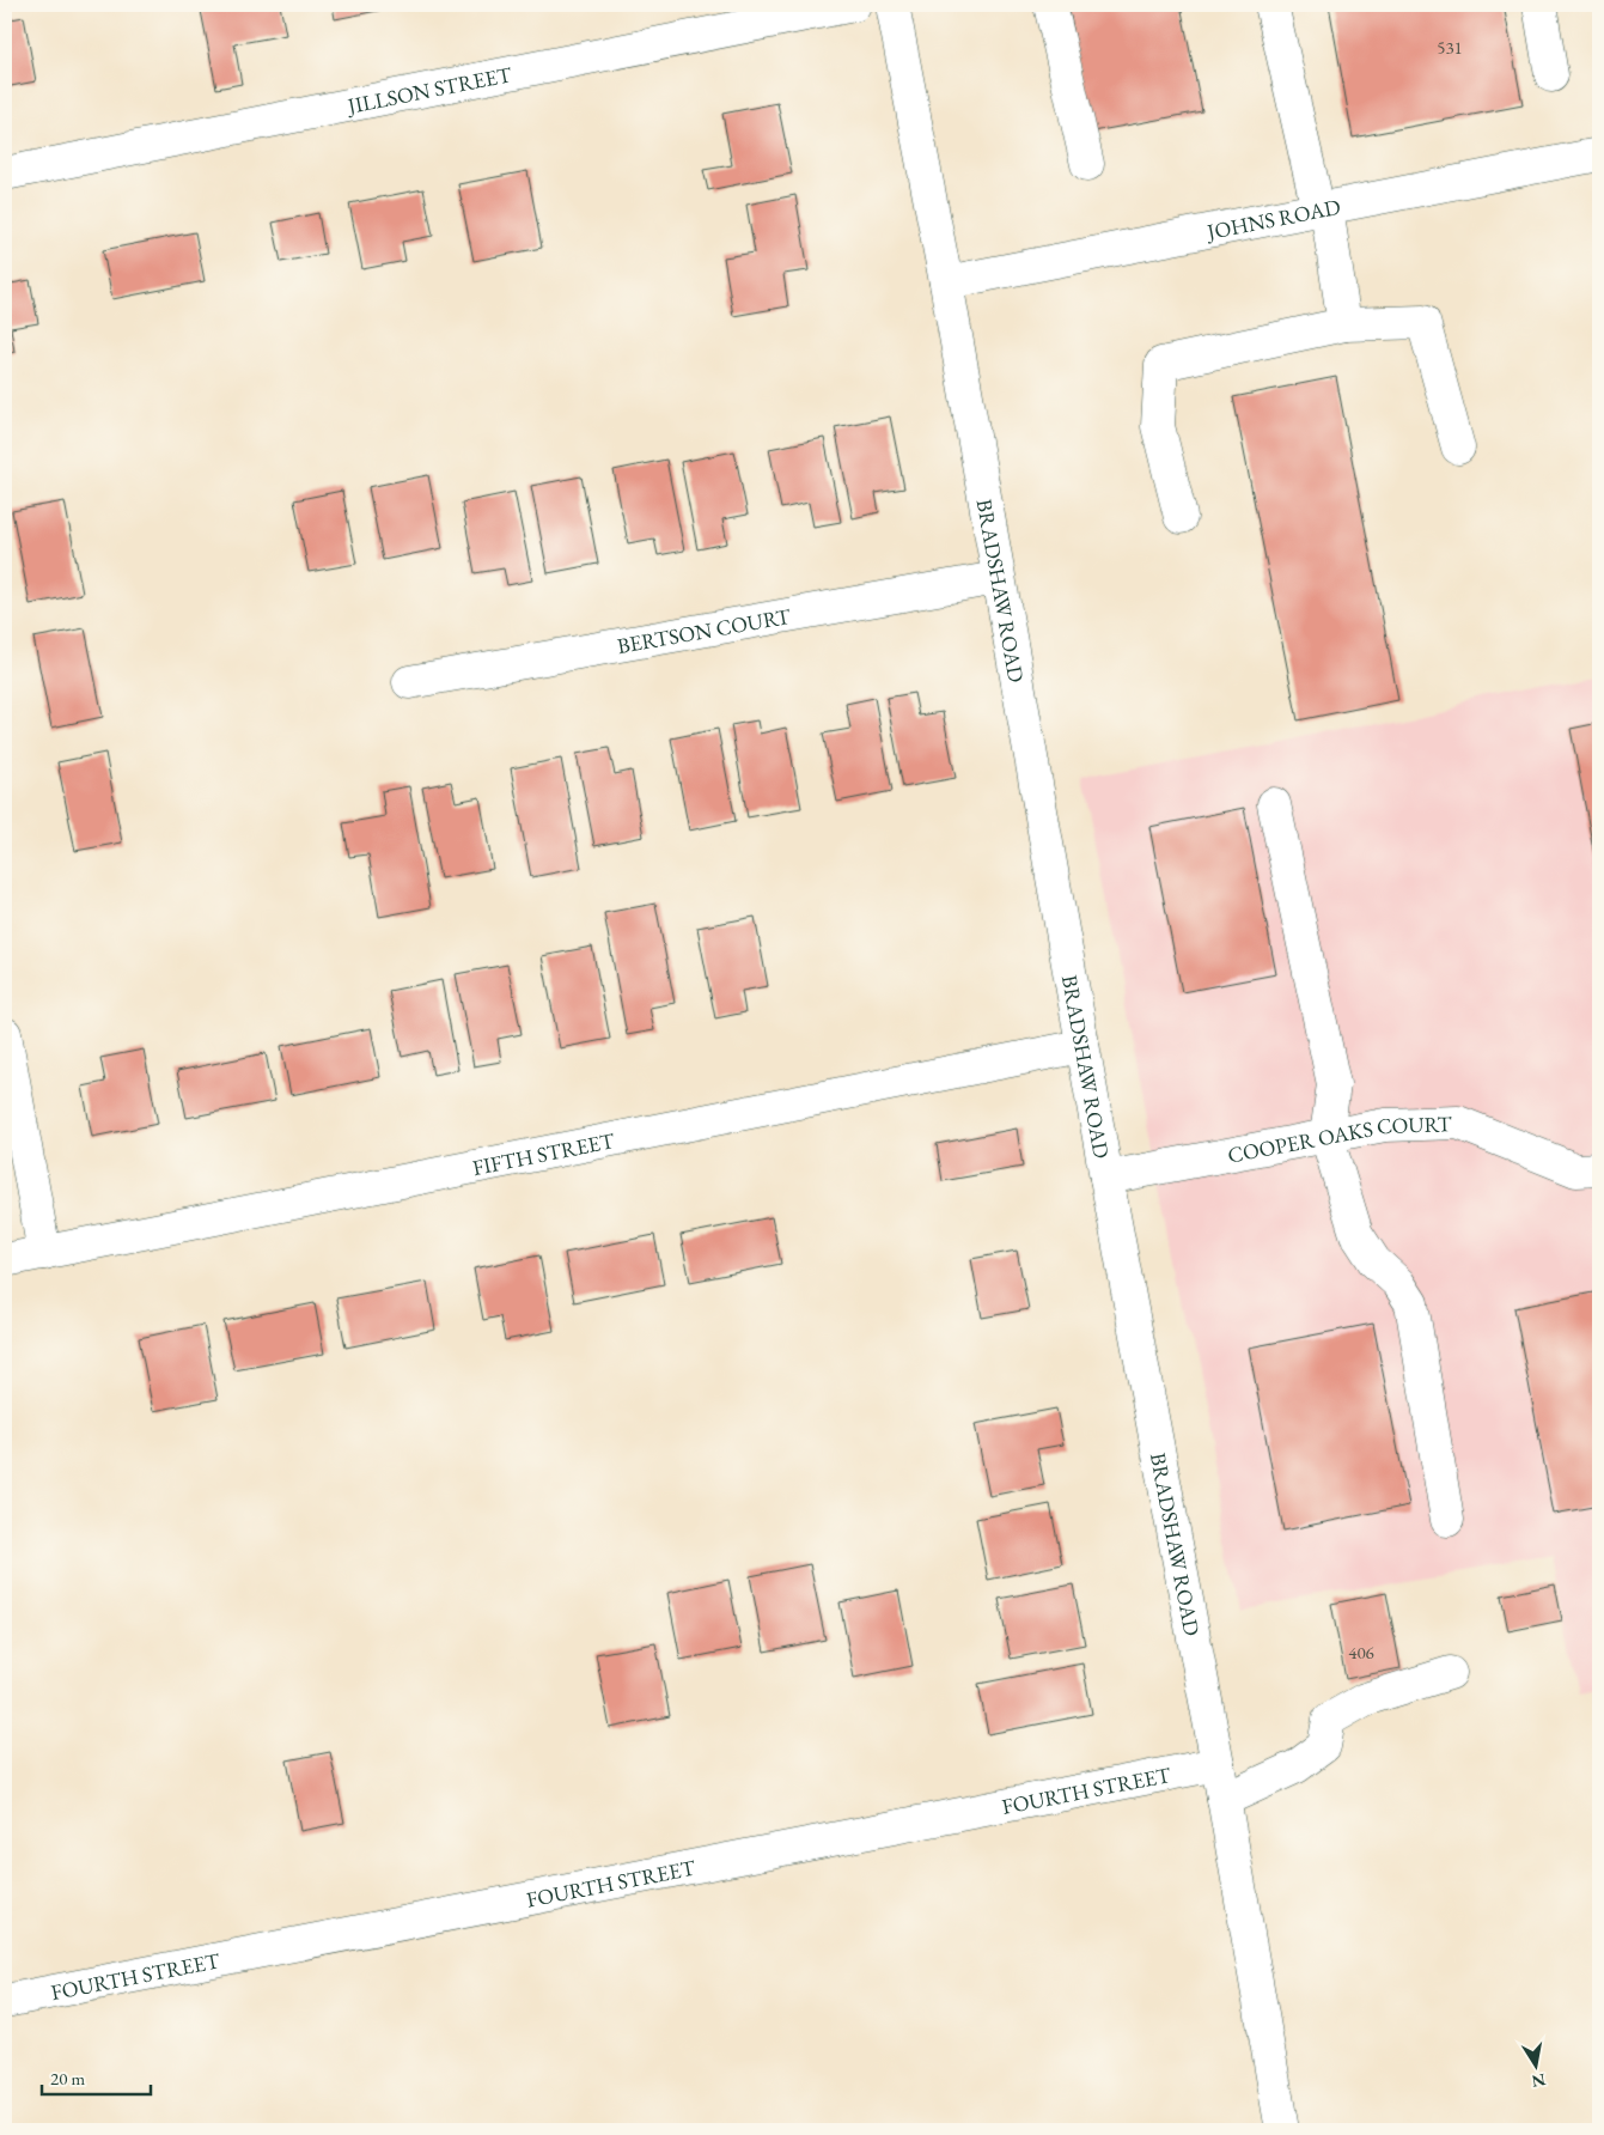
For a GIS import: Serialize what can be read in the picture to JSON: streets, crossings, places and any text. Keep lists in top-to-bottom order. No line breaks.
{"streets":{"street":["JILLSON STREET","JOHNS ROAD","BRADSHAW ROAD","BERTSON COURT","COOPER OAKS COURT","FIFTH STREET","FOURTH STREET"]},"crossings":[["JOHNS ROAD","BRADSHAW ROAD"],["BRADSHAW ROAD","BERTSON COURT"],["BRADSHAW ROAD","COOPER OAKS COURT"],["BRADSHAW ROAD","FIFTH STREET"],["BRADSHAW ROAD","FOURTH STREET"]],"house_numbers":["531","406"],"scale_bar":"20 m","north":"bottom"}
